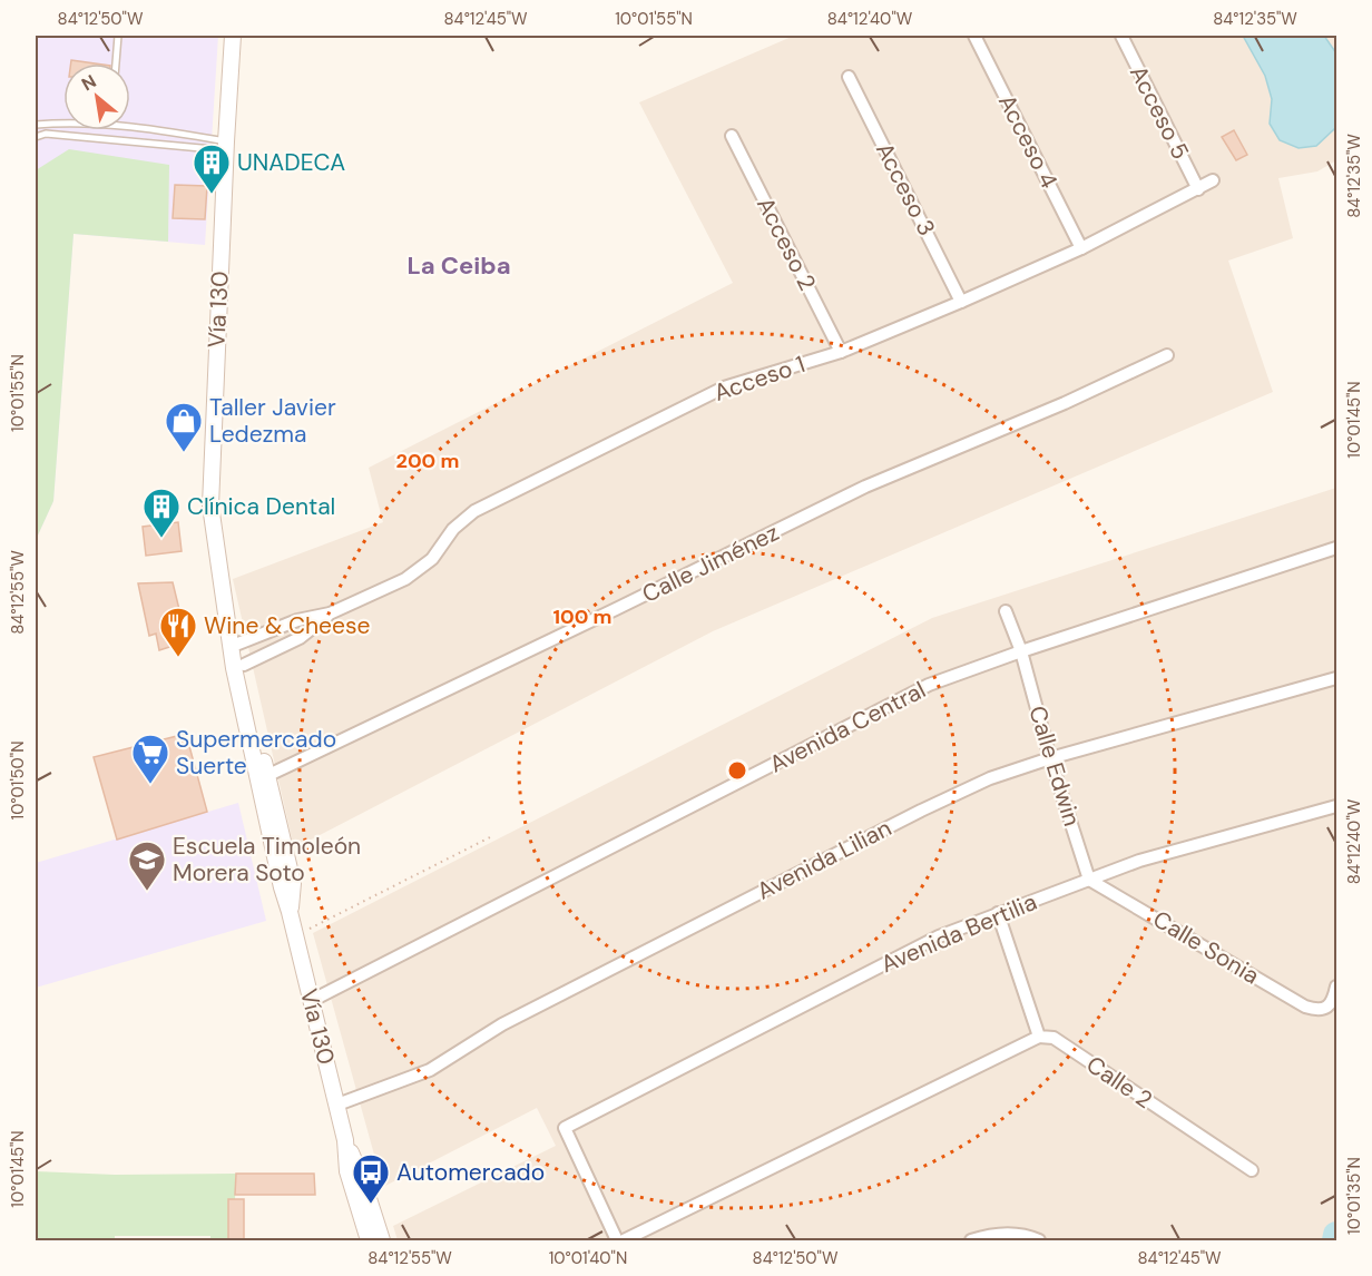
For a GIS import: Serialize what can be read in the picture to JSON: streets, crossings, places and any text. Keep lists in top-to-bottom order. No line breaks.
{"streets":{"main road":["Vía 130"],"street":["Acceso 5","Acceso 4","Acceso 3","Acceso 2","Acceso 1","Calle Jiménez","Avenida Central","Calle Edwin","Avenida Lilian","Avenida Bertilia","Calle Sonia","Calle 2"]},"crossings":[["Acceso 5","Acceso 1"],["Acceso 4","Acceso 1"],["Acceso 3","Acceso 1"],["Acceso 2","Acceso 1"],["Vía 130","Acceso 1"],["Vía 130","Calle Jiménez"],["Vía 130","Avenida Central"],["Vía 130","Avenida Lilian"],["Avenida Central","Calle Edwin"],["Calle Edwin","Avenida Lilian"],["Calle Edwin","Avenida Bertilia"],["Calle Edwin","Calle Sonia"],["Avenida Bertilia","Calle Sonia"]],"districts":["La Ceiba"],"places":{"building":["UNADECA","Clínica Dental"],"shop":["Taller Javier Ledezma"],"restaurant":["Wine & Cheese"],"supermarket":["Supermercado Suerte"],"school or university":["Escuela Timoleón Morera Soto"],"bus stop":["Automercado"]},"north":"top left","coordinates":["84°12'50\"W","84°12'45\"W","10°01'55\"N","84°12'40\"W","84°12'35\"W","10°01'45\"N","84°12'55\"W","10°01'50\"N","10°01'35\"N","10°01'40\"N"],"rings":["200 m","100 m"]}
